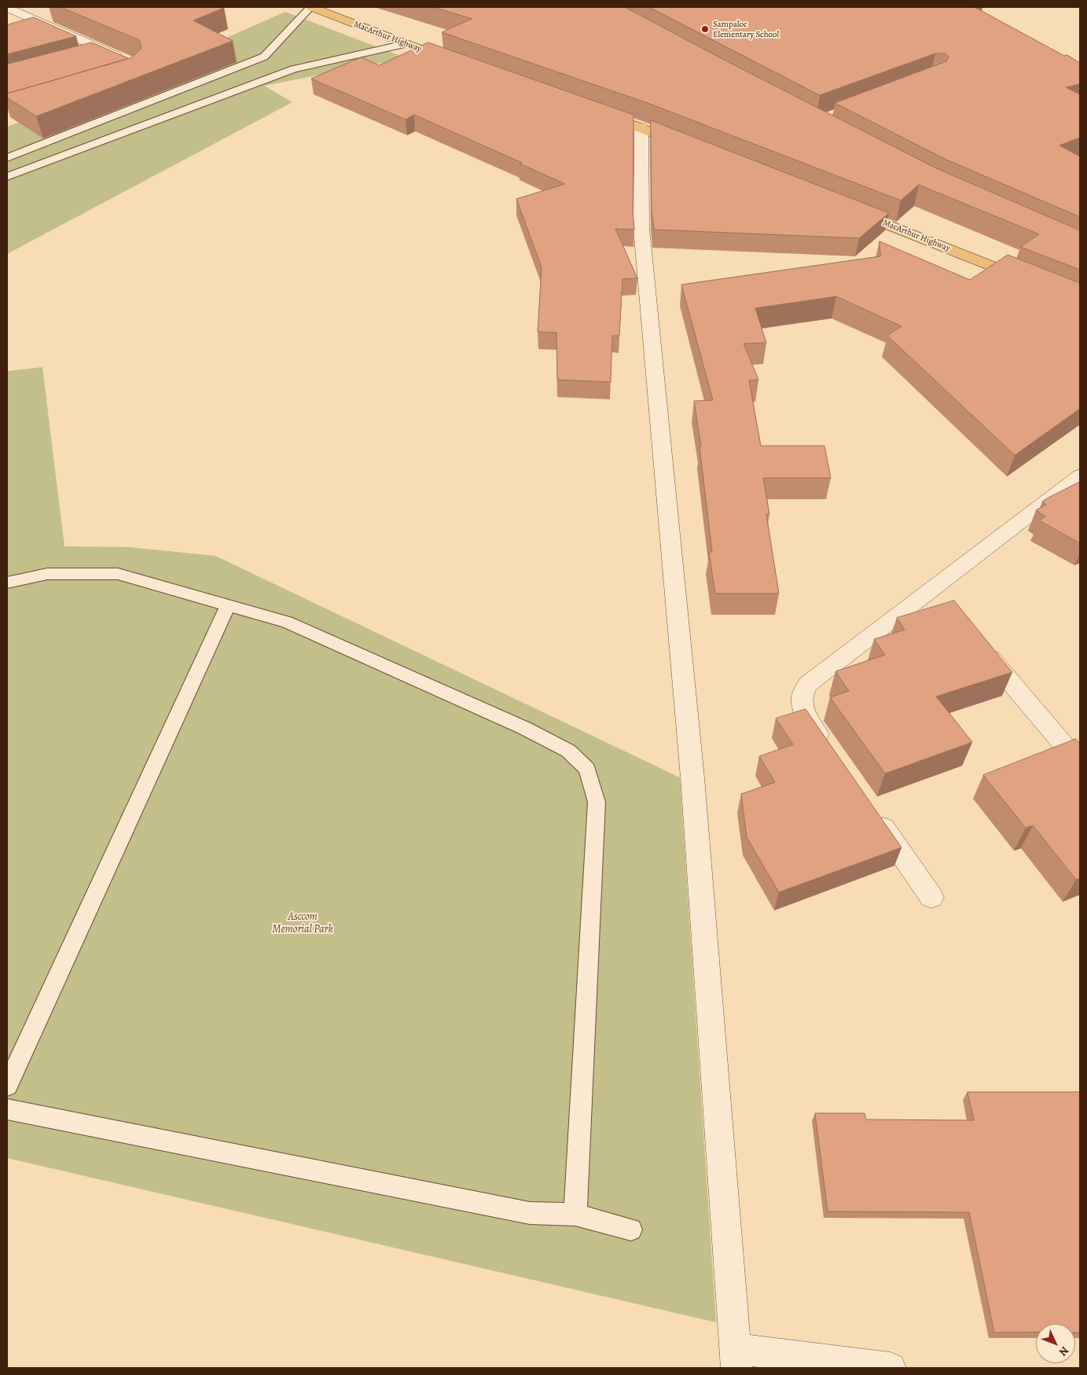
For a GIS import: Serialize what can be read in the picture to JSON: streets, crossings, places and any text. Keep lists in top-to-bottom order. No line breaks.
{"streets":{"highway":["MacArthur Highway"]},"parks":["Asccom Memorial Park"],"places":["Sampaloc Elementary School"],"north":"bottom right"}
